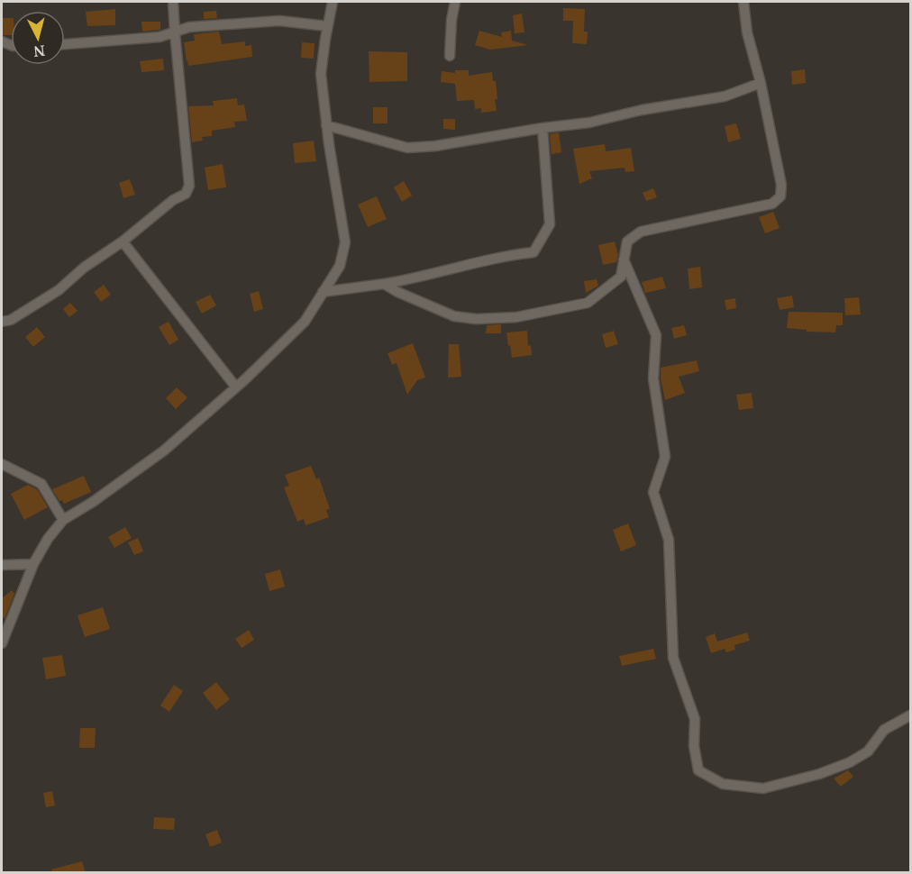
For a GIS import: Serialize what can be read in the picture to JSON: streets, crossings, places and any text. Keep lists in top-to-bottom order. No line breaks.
{"north":"bottom"}
